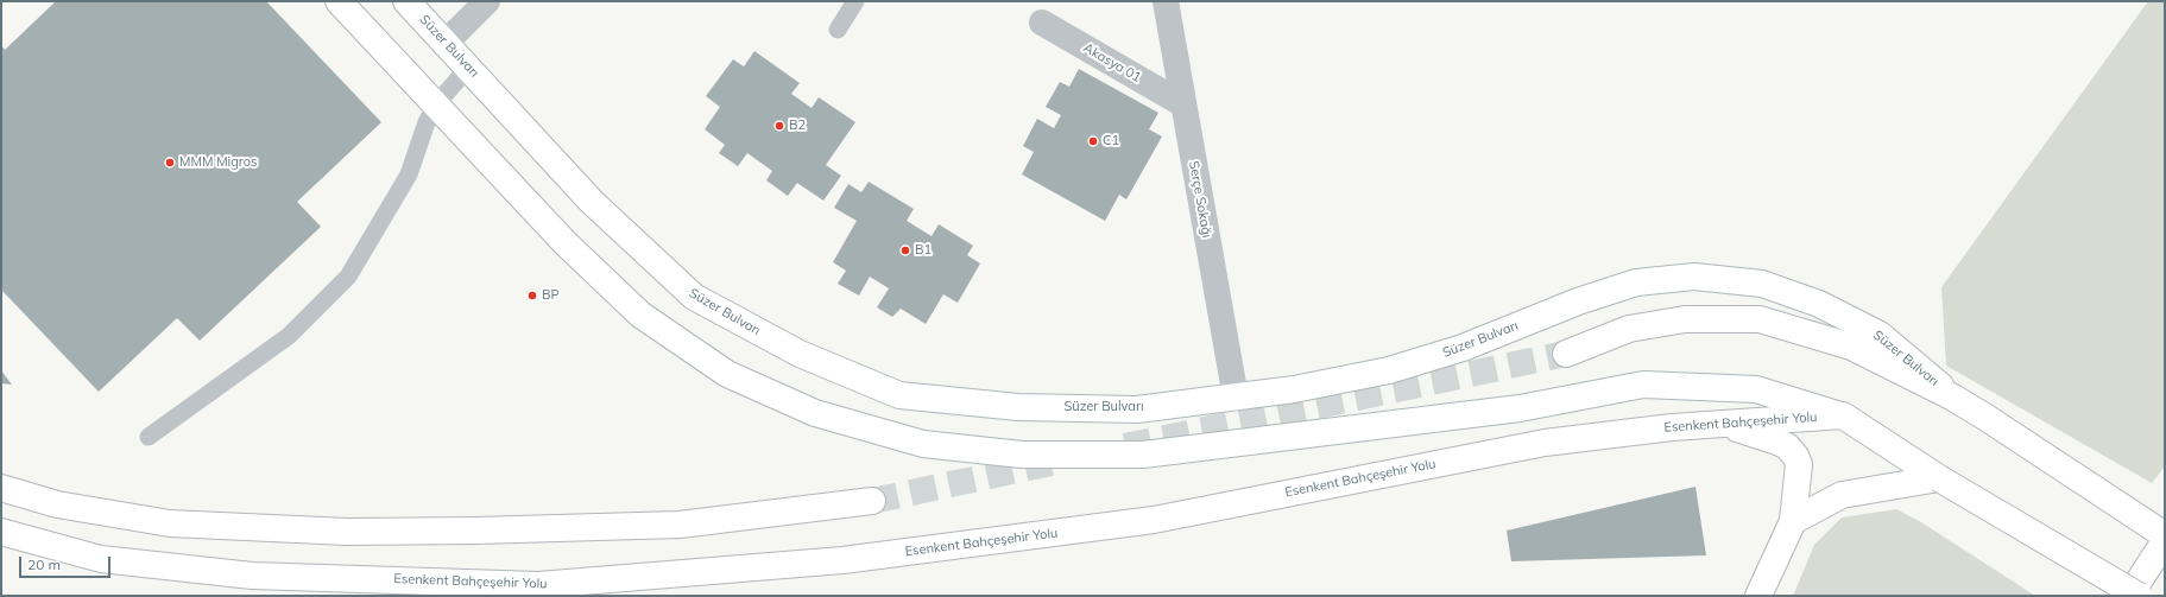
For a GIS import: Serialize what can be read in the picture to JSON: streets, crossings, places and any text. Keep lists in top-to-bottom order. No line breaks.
{"streets":{"main road":["Süzer Bulvarı","Esenkent Bahçeşehir Yolu"],"street":["Akasya 01","Serçe Sokağı"]},"crossings":[["Süzer Bulvarı","Serçe Sokağı"],["Akasya 01","Serçe Sokağı"]],"places":["B2","C1","MMM Migros","B1","BP"],"scale_bar":"20 m"}
